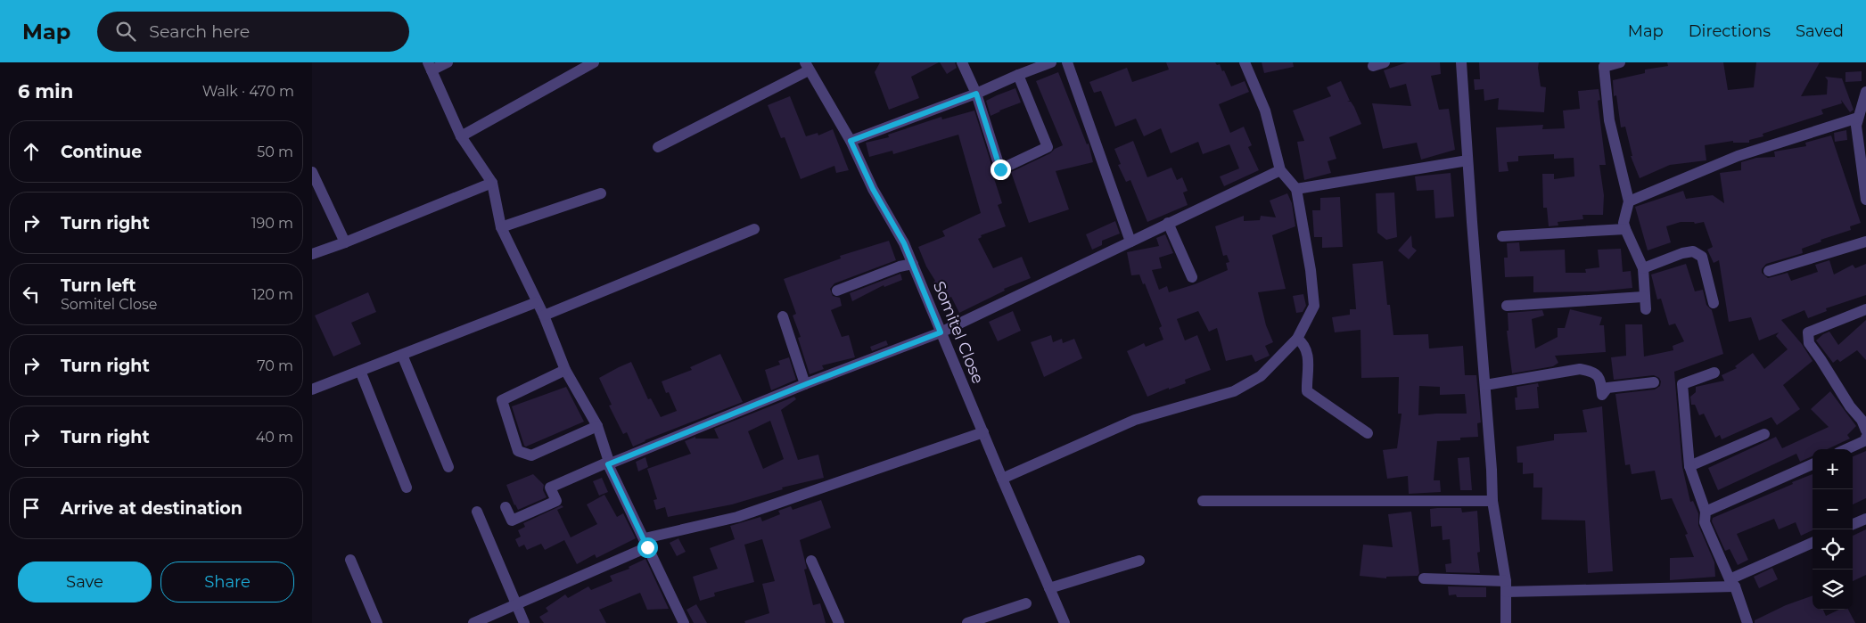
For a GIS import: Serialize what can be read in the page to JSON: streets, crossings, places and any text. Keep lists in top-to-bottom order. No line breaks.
{"streets":{"street":["Somitel Close"]},"page":{"header":"Map","search":"Search here","nav":["Map","Directions","Saved"],"heading":["6 min","Walk · 470 m"],"list":[["Continue","50 m"],["Turn right","190 m"],["Turn left","Somitel Close","120 m"],["Turn right","70 m"],["Turn right","40 m"],"Arrive at destination"],"map_buttons":["+","−"],"buttons":["Save","Share"]}}
